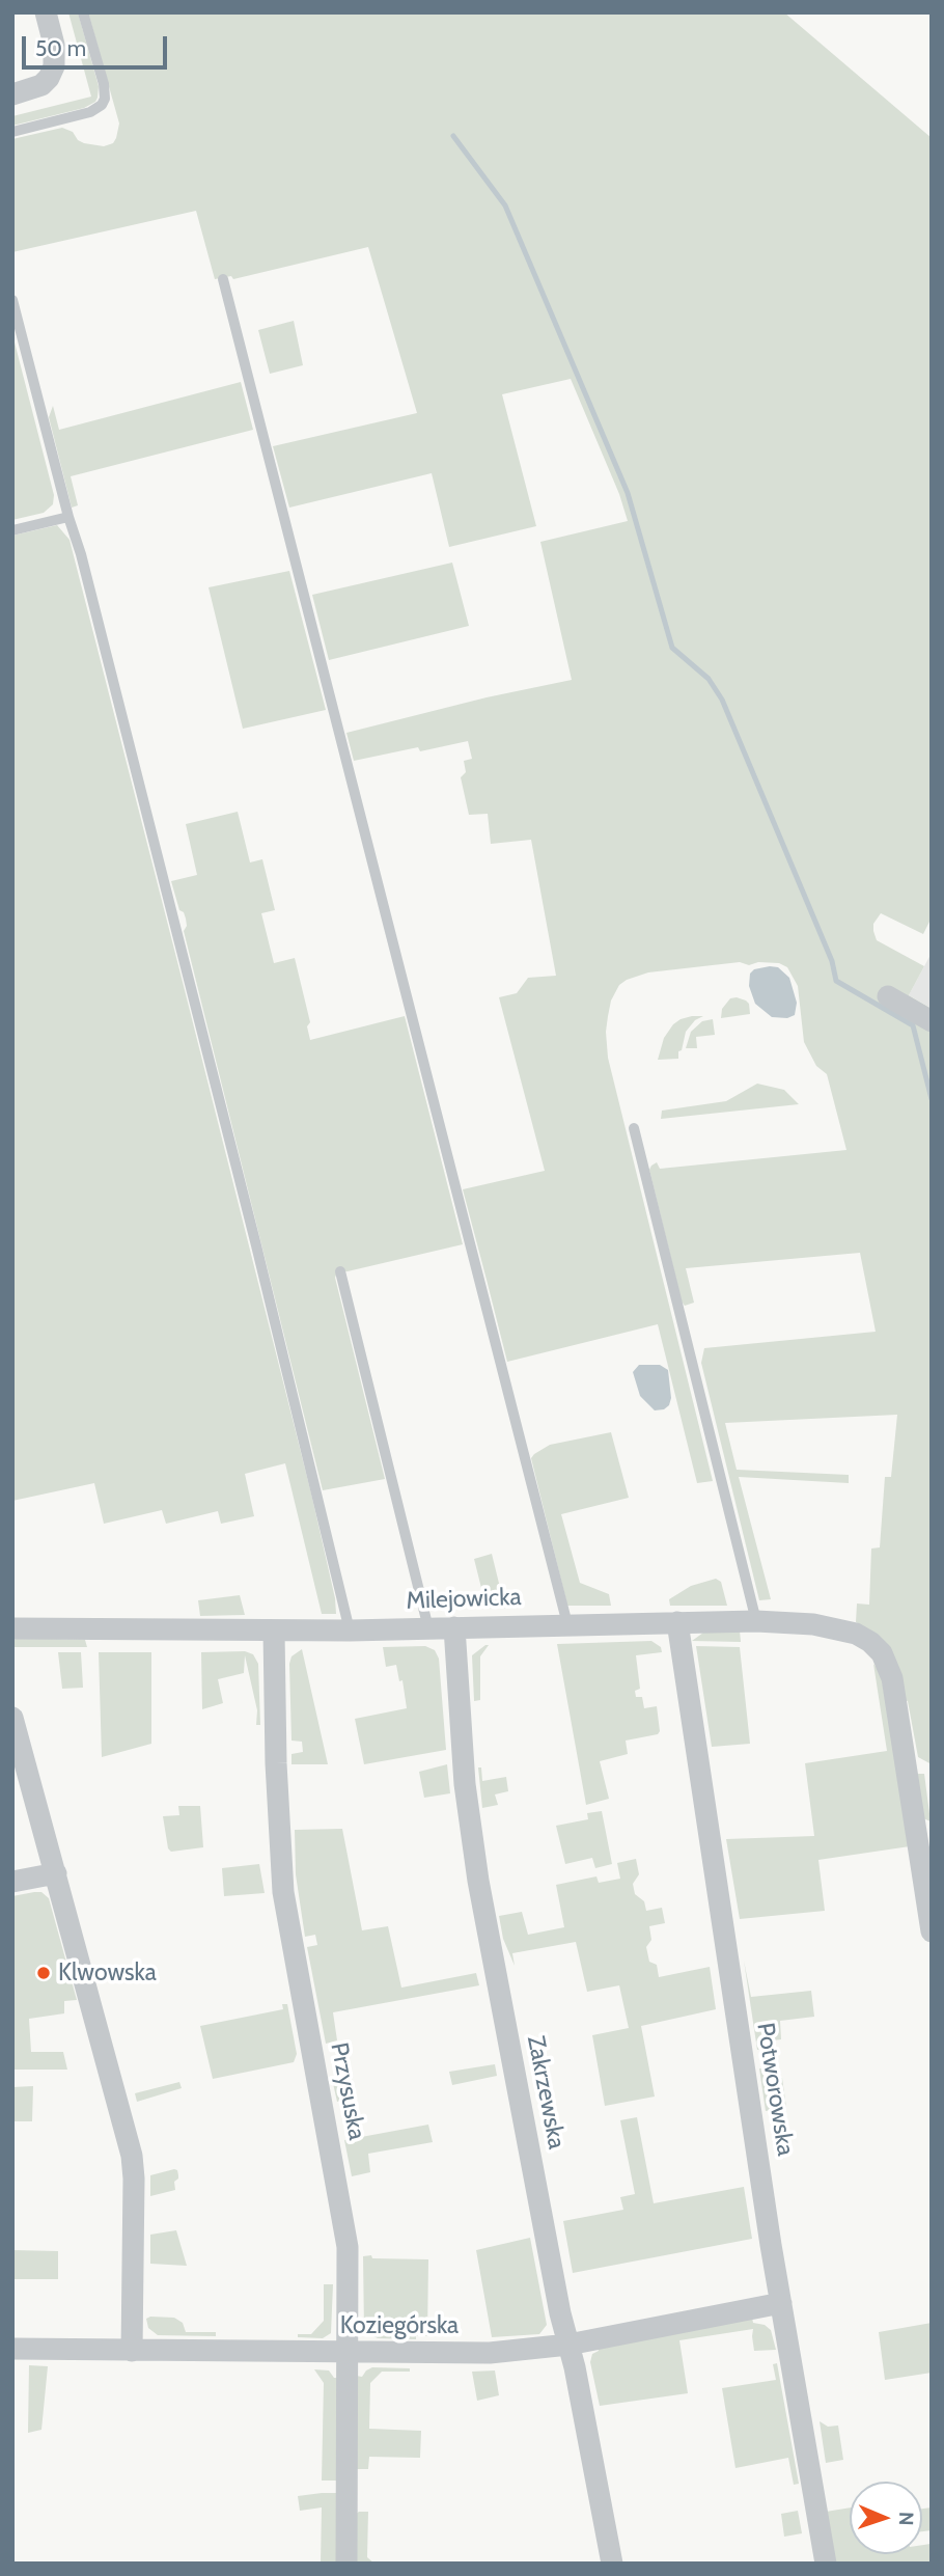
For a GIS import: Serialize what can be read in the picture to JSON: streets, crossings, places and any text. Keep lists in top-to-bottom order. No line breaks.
{"streets":{"street":["Milejowicka","Potworowska","Przysuska","Zakrzewska","Koziegórska"]},"crossings":[["Milejowicka","Potworowska"],["Milejowicka","Przysuska"],["Milejowicka","Zakrzewska"],["Potworowska","Koziegórska"],["Przysuska","Koziegórska"],["Zakrzewska","Koziegórska"]],"places":["Klwowska"],"scale_bar":"50 m","north":"right"}
